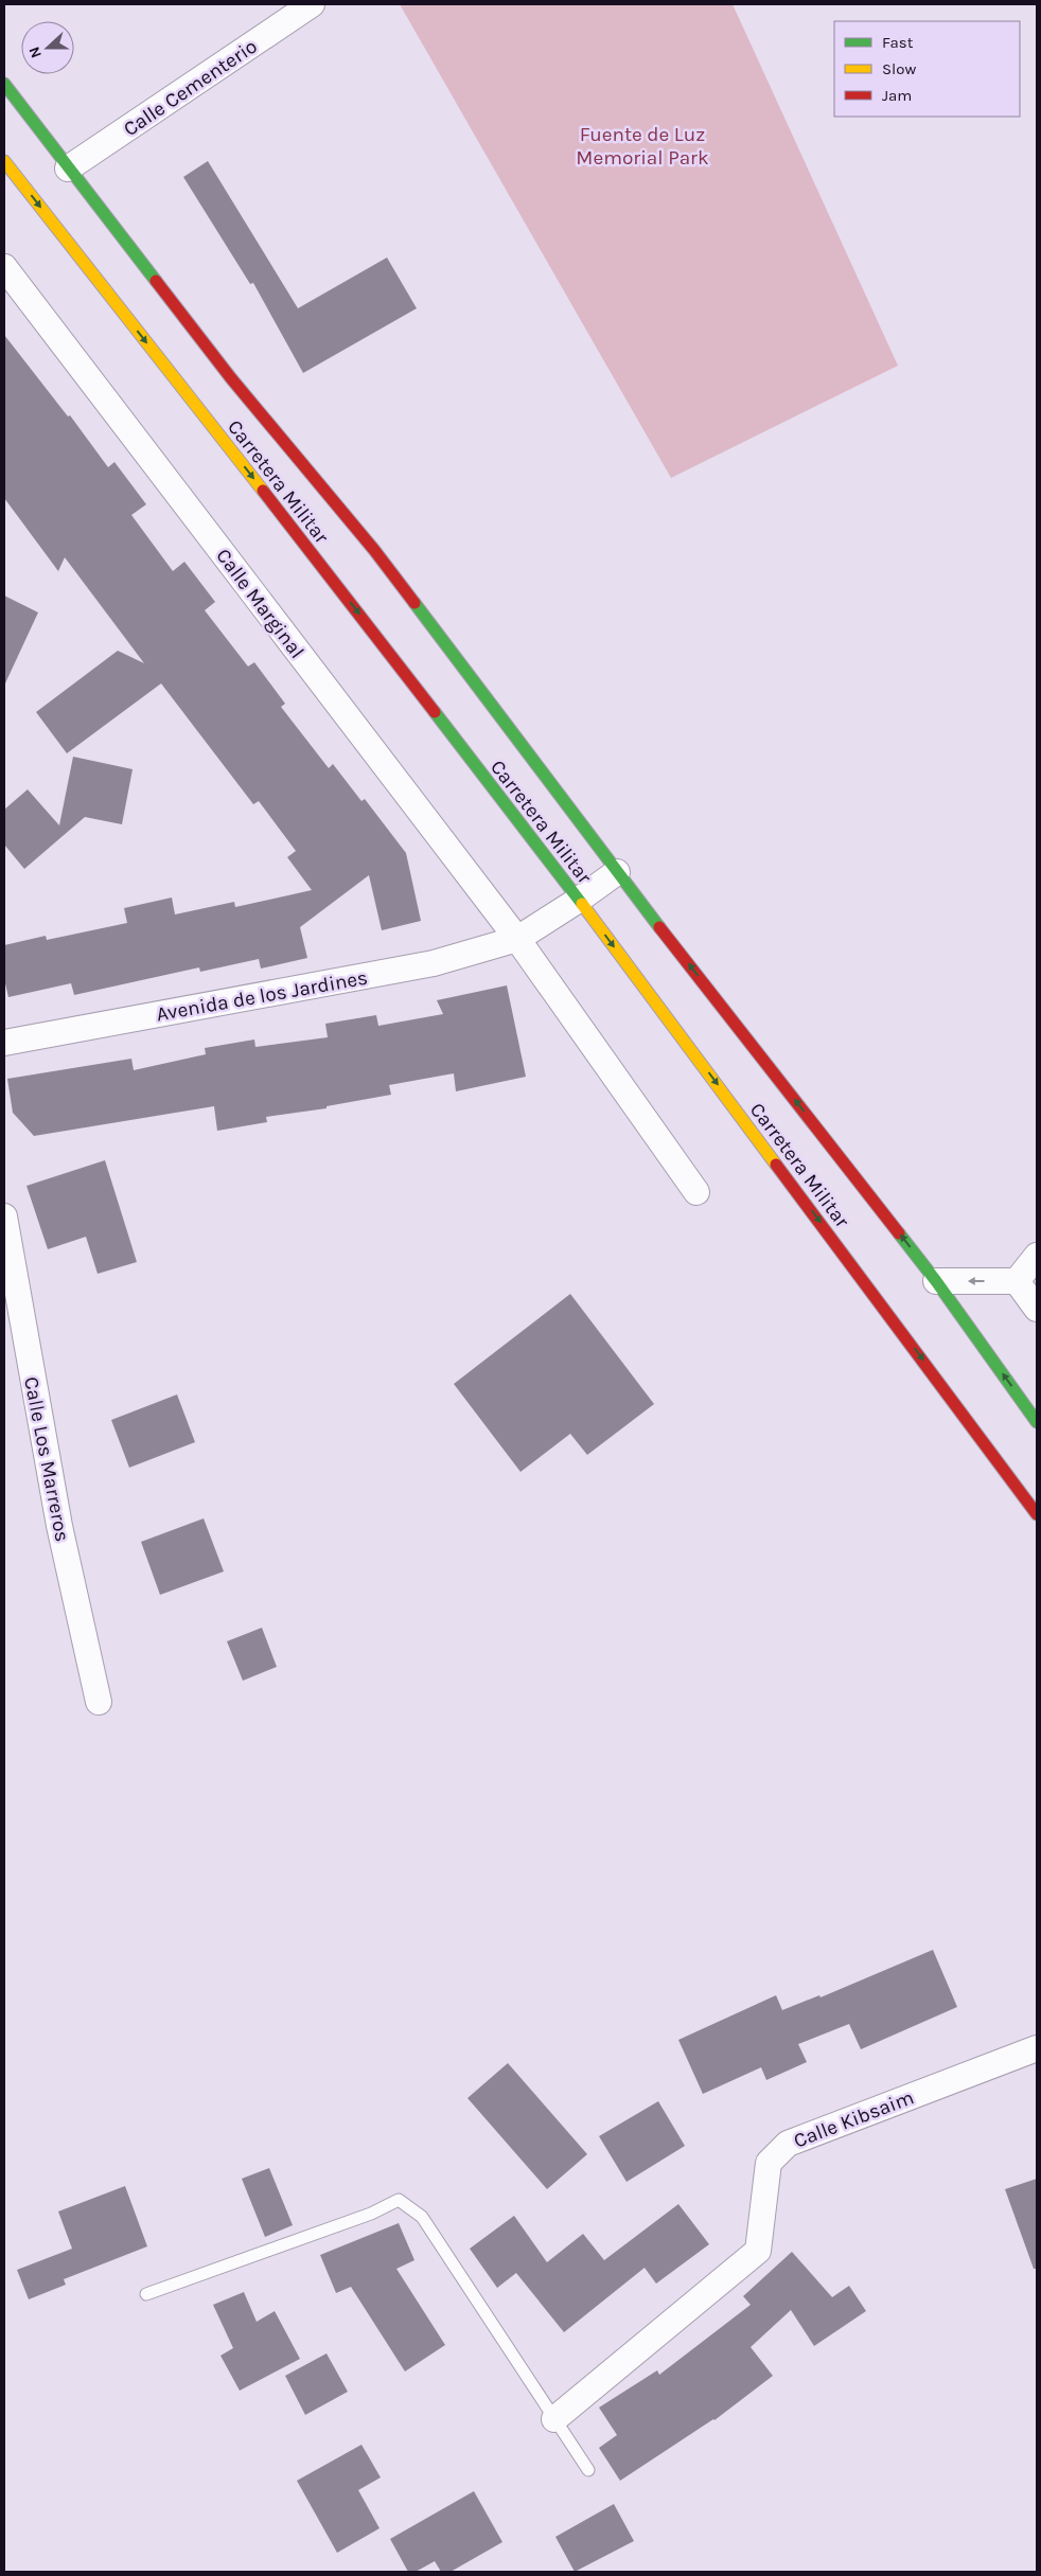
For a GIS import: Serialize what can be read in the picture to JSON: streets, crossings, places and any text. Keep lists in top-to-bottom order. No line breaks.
{"streets":{"main road":["Carretera Militar"],"street":["Calle Cementerio","Calle Marginal","Avenida de los Jardines","Calle Los Marreros","Calle Kibsaim"]},"crossings":[["Calle Cementerio","Carretera Militar"],["Carretera Militar","Avenida de los Jardines"],["Calle Marginal","Avenida de los Jardines"]],"parks":["Fuente de Luz Memorial Park"],"legend":["Fast","Slow","Jam"],"north":"left"}
